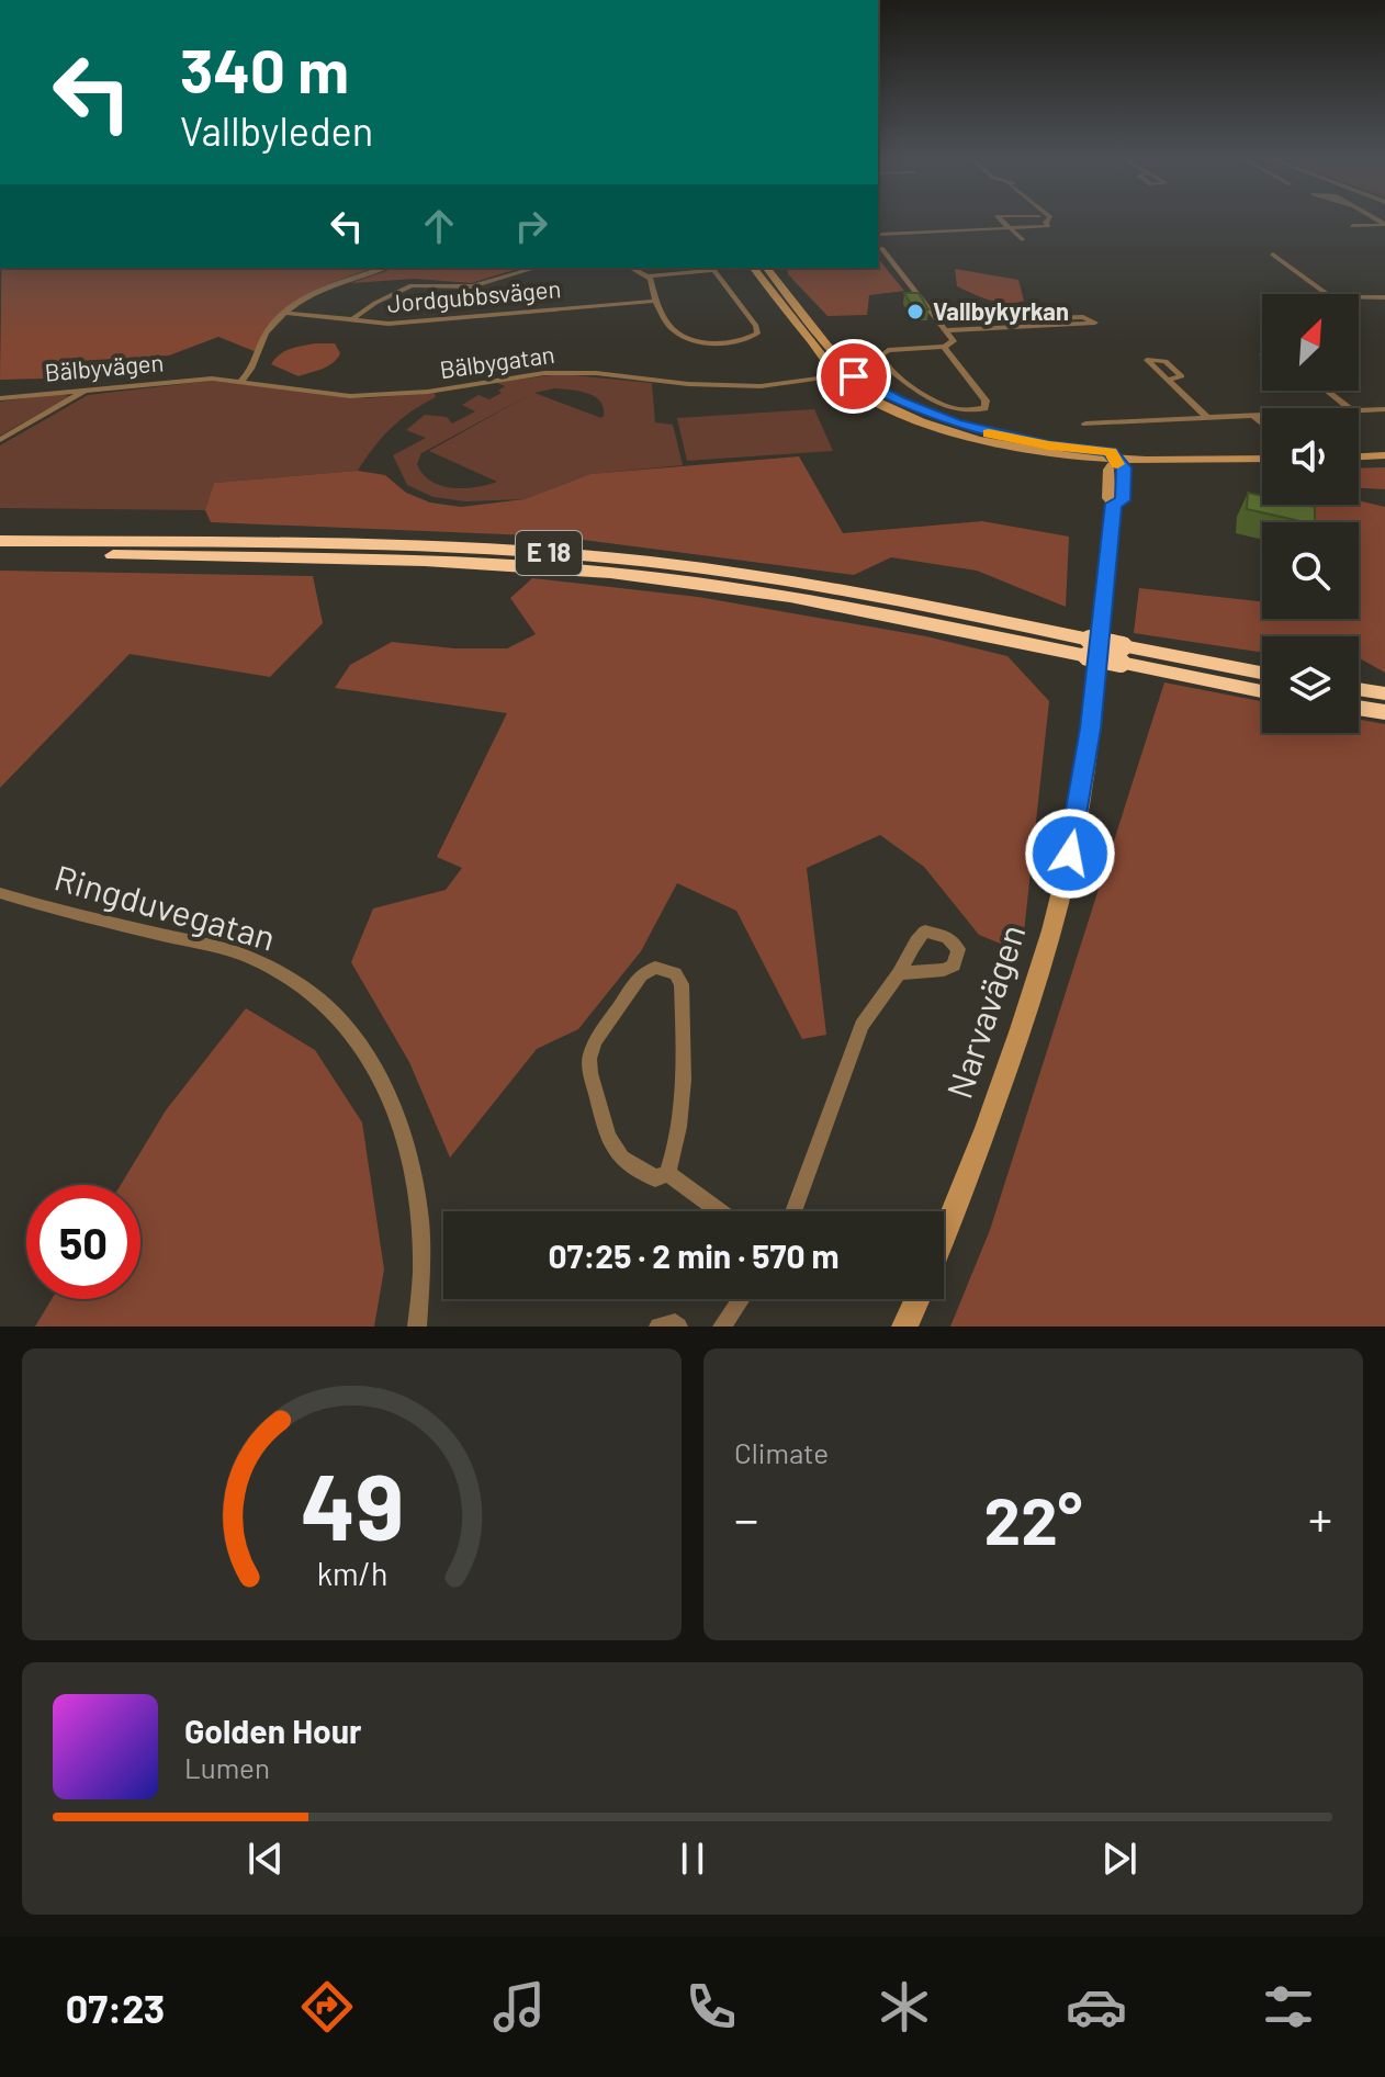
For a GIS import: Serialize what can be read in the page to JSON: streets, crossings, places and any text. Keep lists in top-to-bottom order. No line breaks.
{"streets":{"highway":["E 18"],"main road":["Narvavägen"],"street":["Jordgubbsvägen","Bälbygatan","Bälbyvägen","Ringduvegatan"]},"crossings":[["Bälbygatan","Bälbyvägen"]],"places":["Vallbykyrkan"],"north":"top right","page":{"turn":["340 m","Vallbyleden"],"limit":"50","trip":"07:25 · 2 min · 570 m","tile":"Climate","heat":["−","22°","+"],"song":["Golden Hour","Lumen"],"tabs":"07:23","gauge":["49","km/h"]}}
